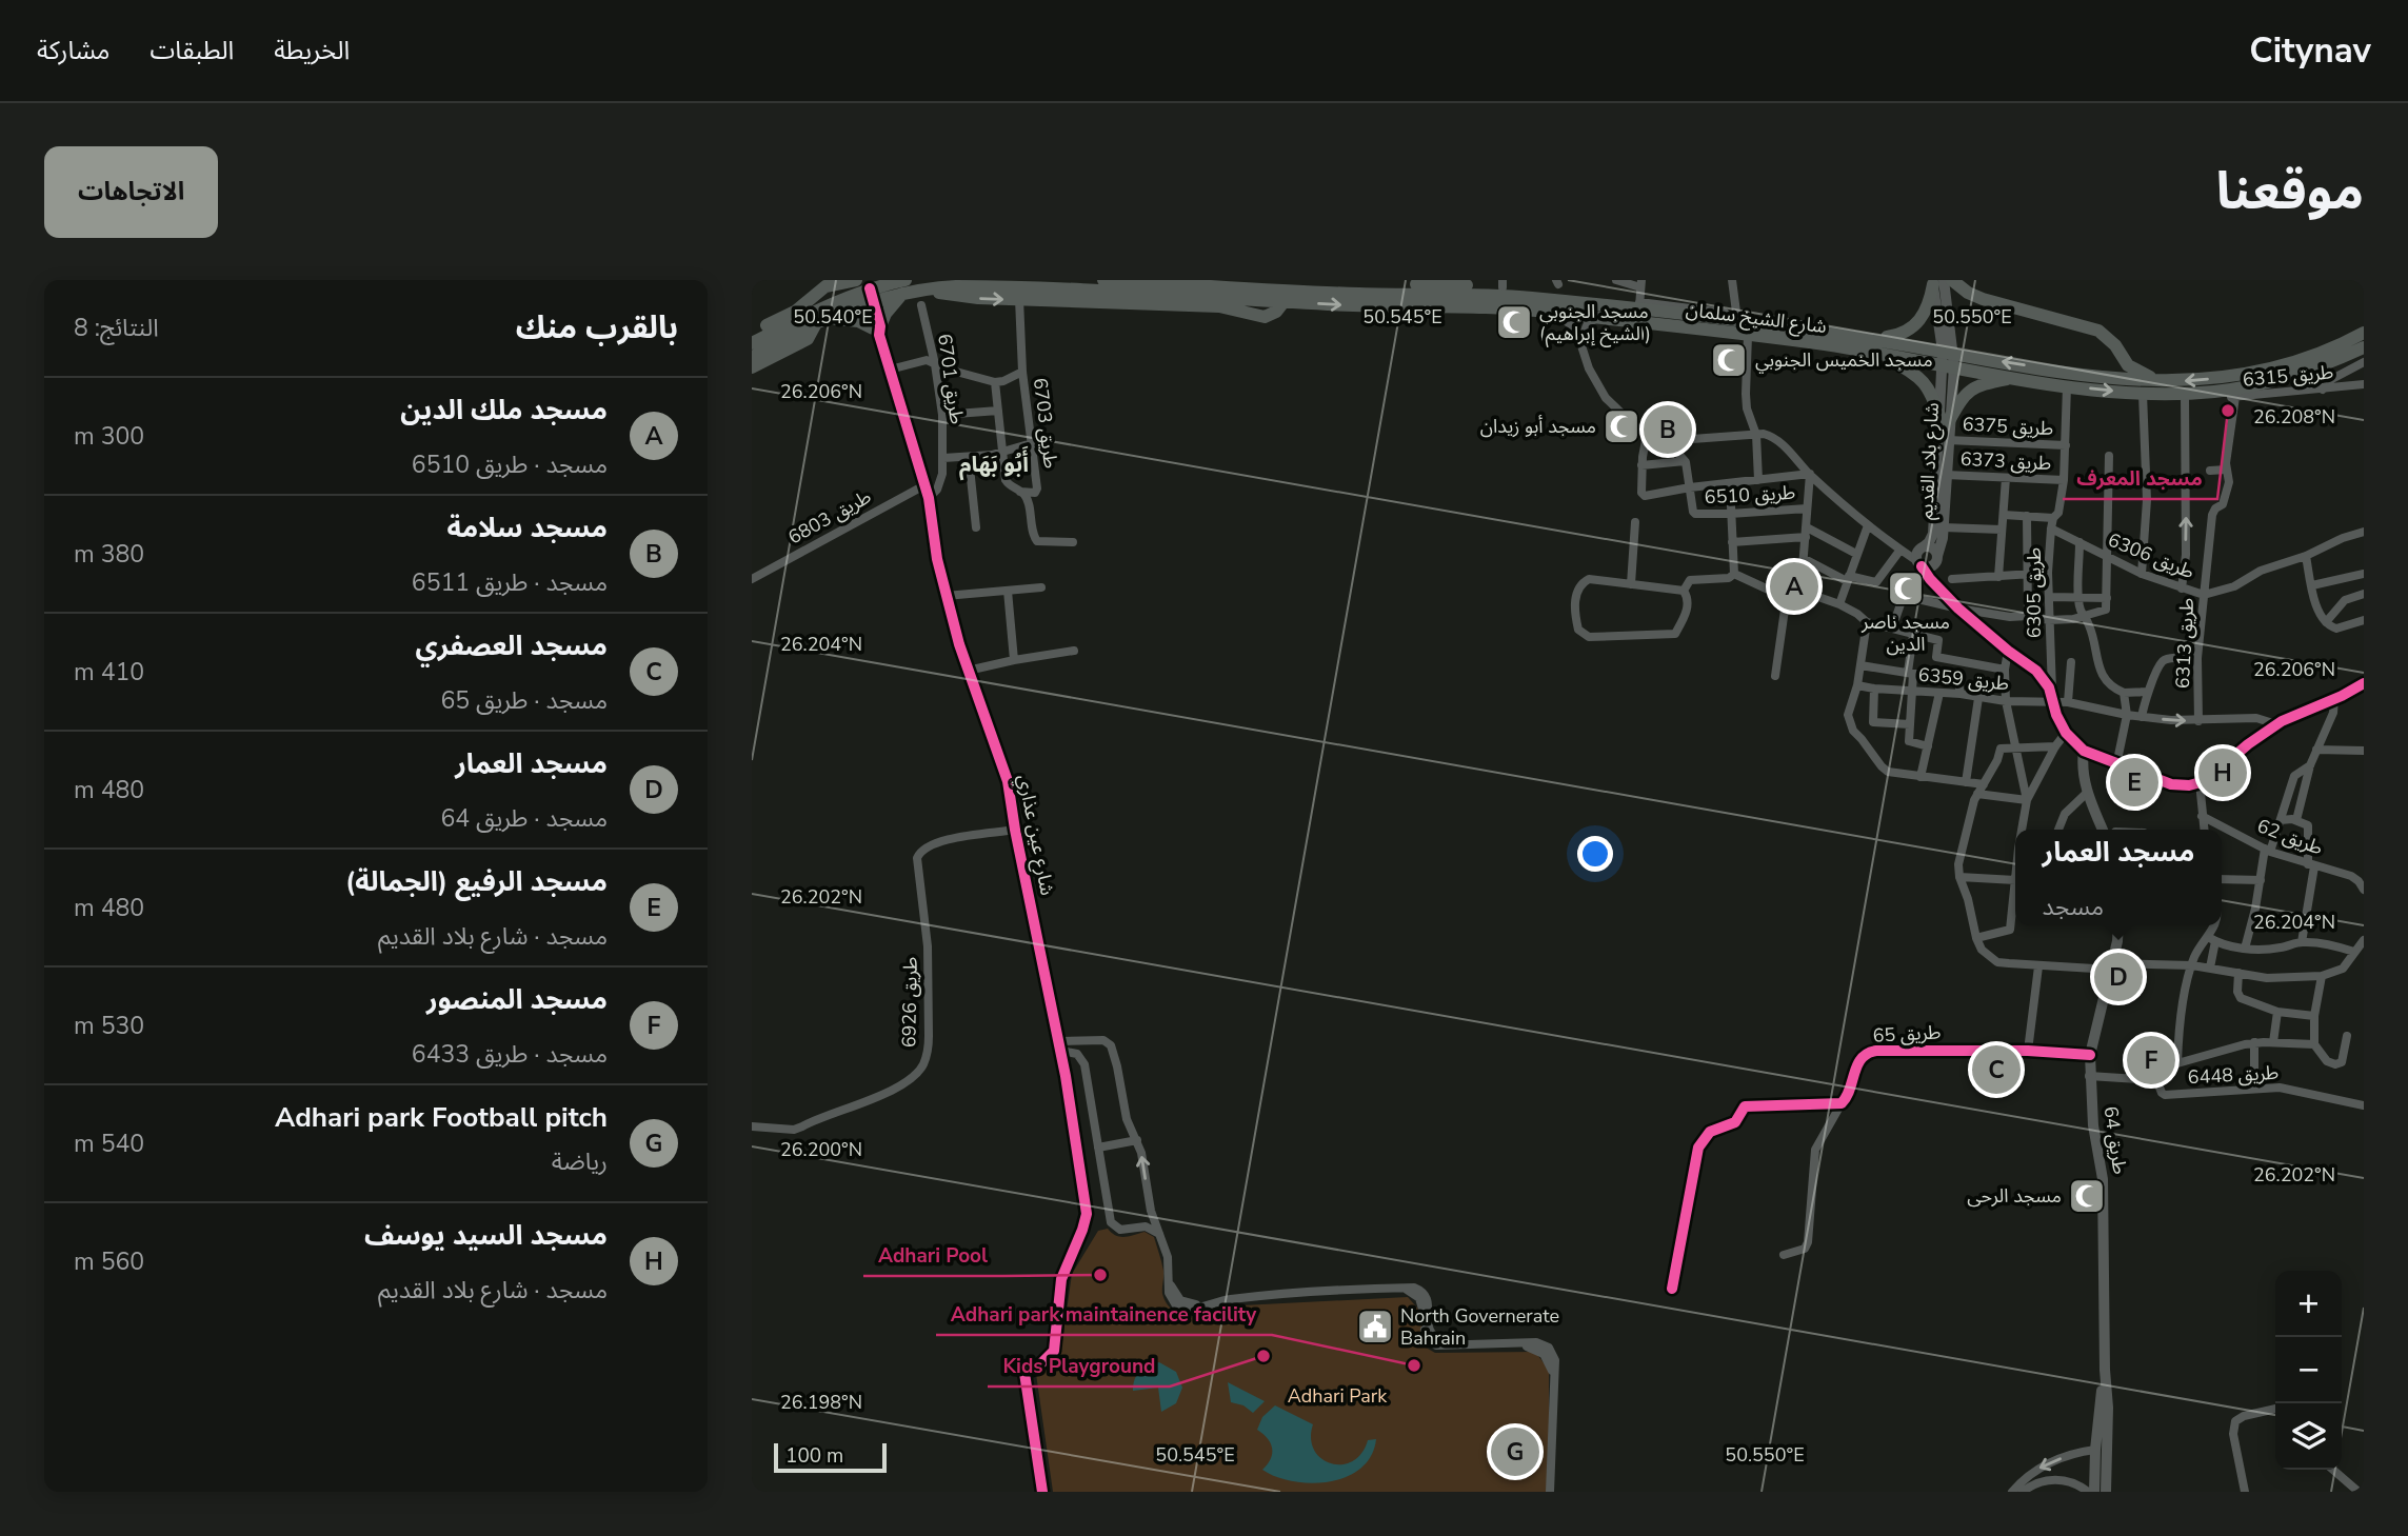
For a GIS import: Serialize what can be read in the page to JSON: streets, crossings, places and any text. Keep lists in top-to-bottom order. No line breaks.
{"streets":{"main road":["شارع الشيخ سلمان"],"street":["طريق 6315","طريق 6701","طريق 6703","طريق 6375","شارع بلاد القديم","طريق 6373","طريق 6510","طريق 6803","طريق 6306","طريق 6305","طريق 6313","طريق 6359","شارع عين عذاري","طريق 62","طريق 6926","طريق 65","طريق 6448","طريق 64"]},"crossings":[["شارع الشيخ سلمان","طريق 6315"],["شارع الشيخ سلمان","شارع بلاد القديم"],["شارع الشيخ سلمان","طريق 6305"],["شارع الشيخ سلمان","شارع عين عذاري"],["طريق 6315","طريق 6313"],["طريق 6701","شارع عين عذاري"],["طريق 6375","شارع بلاد القديم"],["طريق 6375","طريق 6305"],["شارع بلاد القديم","طريق 6373"],["طريق 6373","طريق 6305"],["طريق 6803","شارع عين عذاري"],["طريق 6306","طريق 6305"],["طريق 6306","طريق 6313"],["طريق 6305","طريق 6359"],["طريق 6313","طريق 6359"],["شارع عين عذاري","طريق 6926"],["طريق 65","طريق 64"]],"districts":["أَبُو بَهَام"],"parks":["Adhari Park"],"places":{"mosque":["مسجد الجنوبي (الشيخ إبراهيم)","مسجد الخميس الجنوبي","مسجد أبو زيدان","مسجد ناصر الدين","مسجد الرحى"],"other":["مسجد المعرف","Adhari Pool","Kids Playground","Adhari park maintainence facility"],"public building":["North Governerate Bahrain"]},"scale_bar":"100 m","page":{"header":"Citynav","nav":["الخريطة","الطبقات","مشاركة"],"title":"موقعنا","buttons":"الاتجاهات","heading":["بالقرب منك","النتائج: 8"],"list":[{"mark":"A","name":"مسجد ملك الدين","note":"مسجد · طريق 6510","value":"300 m"},{"mark":"B","name":"مسجد سلامة","note":"مسجد · طريق 6511","value":"380 m"},{"mark":"C","name":"مسجد العصفري","note":"مسجد · طريق 65","value":"410 m"},{"mark":"D","name":"مسجد العمار","note":"مسجد · طريق 64","value":"480 m"},{"mark":"E","name":"مسجد الرفيع (الجمالة)","note":"مسجد · شارع بلاد القديم","value":"480 m"},{"mark":"F","name":"مسجد المنصور","note":"مسجد · طريق 6433","value":"530 m"},{"mark":"G","name":"Adhari park Football pitch","note":"رياضة","value":"540 m"},{"mark":"H","name":"مسجد السيد يوسف","note":"مسجد · شارع بلاد القديم","value":"560 m"}],"pins":["B","A","H","E","D","F","C","G"],"popup":["مسجد العمار","مسجد"],"map_buttons":["+","−"],"scale":"100 m"},"coordinates":["50.545°E","50.550°E","50.540°E","26.206°N","26.208°N","26.204°N","26.202°N","26.200°N","26.198°N"]}
